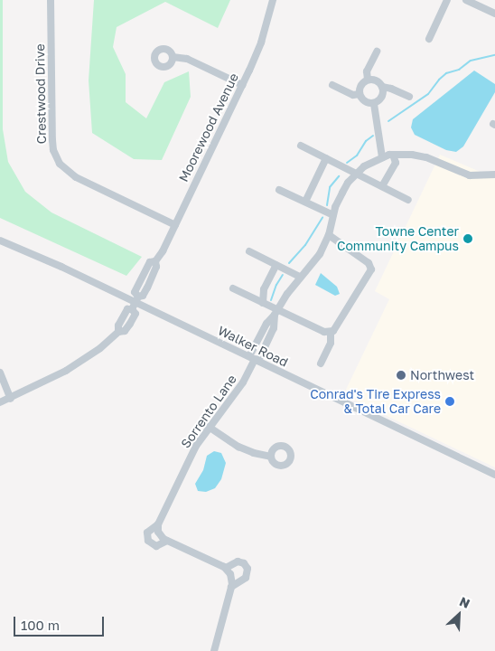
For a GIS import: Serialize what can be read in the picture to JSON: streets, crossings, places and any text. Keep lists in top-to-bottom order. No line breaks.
{"streets":{"street":["Crestwood Drive","Moorewood Avenue","Walker Road","Sorrento Lane"]},"crossings":[["Crestwood Drive","Moorewood Avenue"],["Moorewood Avenue","Walker Road"],["Walker Road","Sorrento Lane"]],"places":["Towne Center Community Campus","Northwest","Conrad's Tire Express & Total Car Care"],"scale_bar":"100 m","north":"top right"}
